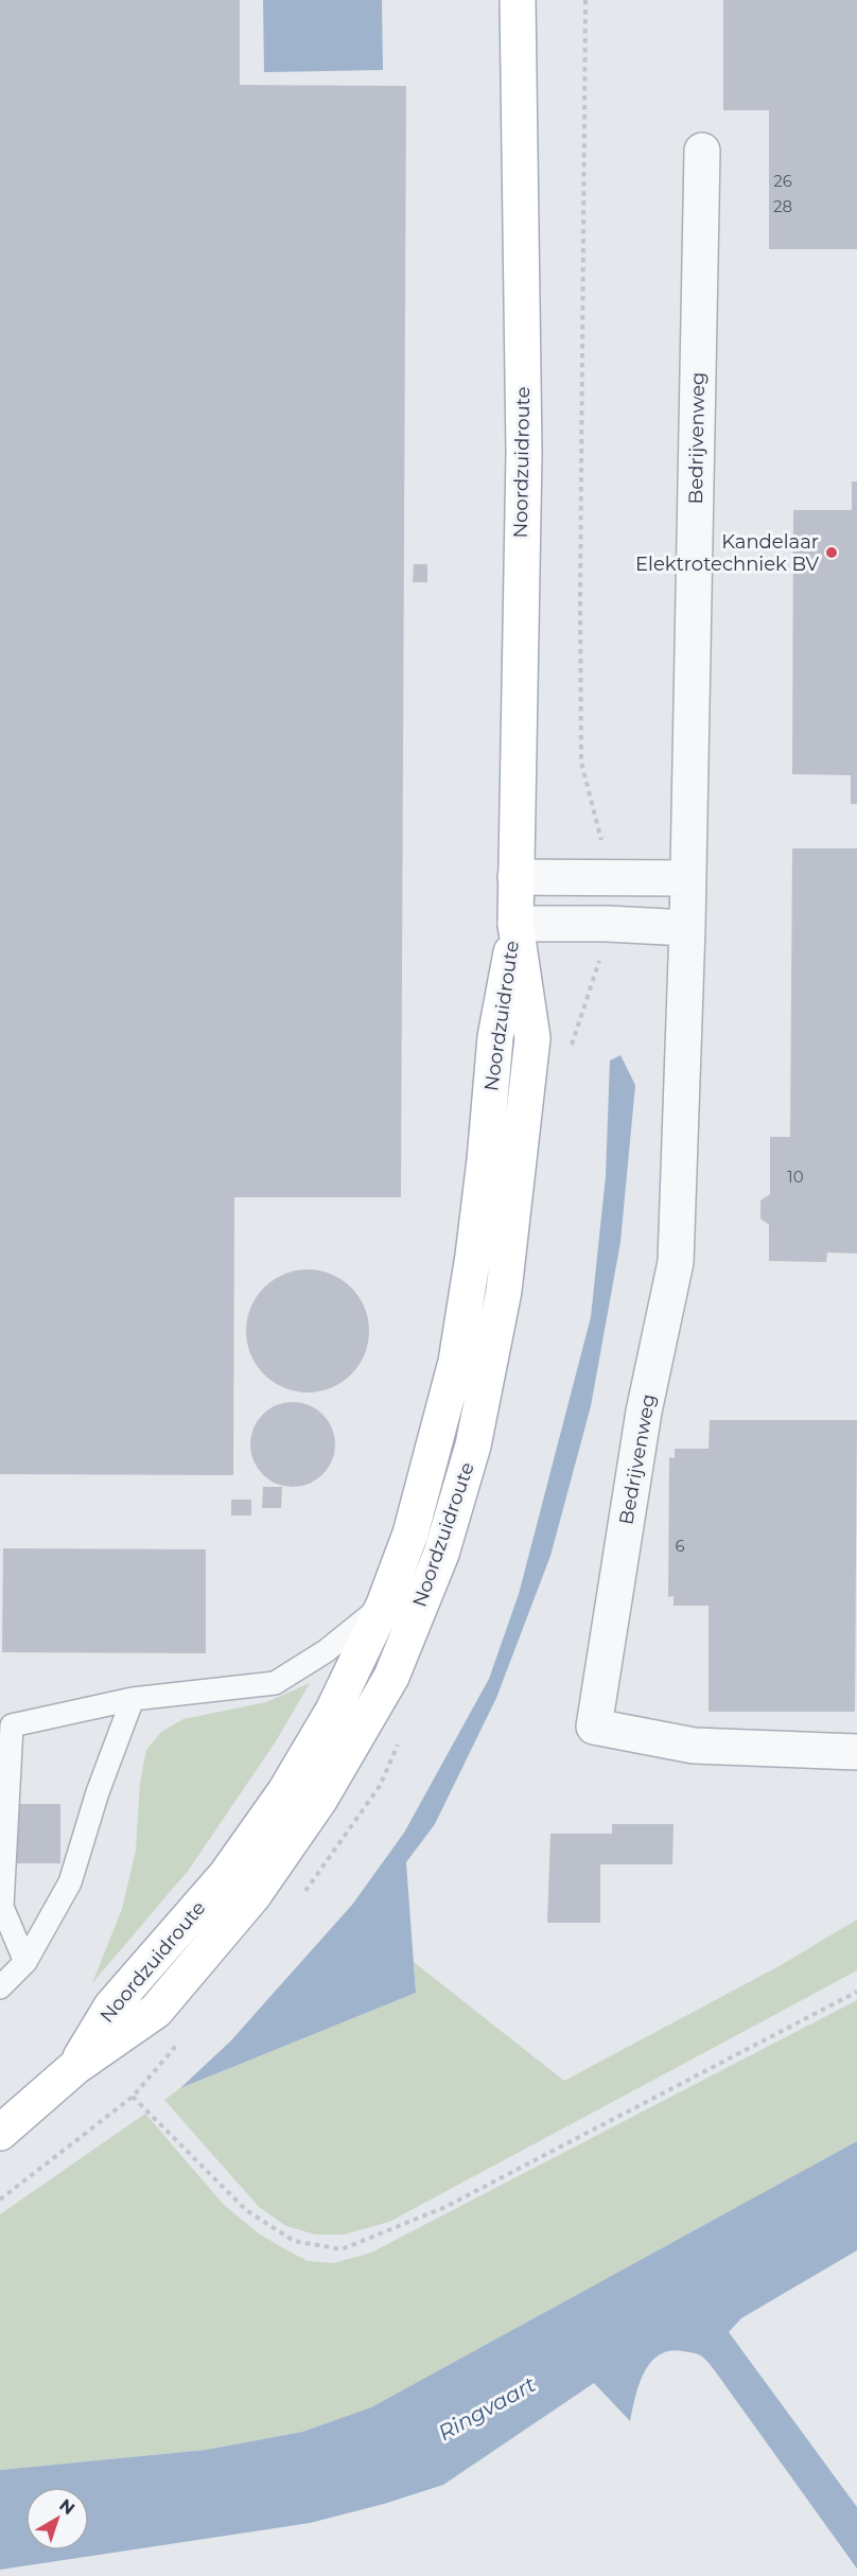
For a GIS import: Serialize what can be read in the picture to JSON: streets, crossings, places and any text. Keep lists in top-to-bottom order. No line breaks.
{"streets":{"main road":["Noordzuidroute"],"street":["Bedrijvenweg"]},"water":["Ringvaart"],"places":["Kandelaar Elektrotechniek BV"],"house_numbers":["26","28","10","6"],"north":"top right"}
